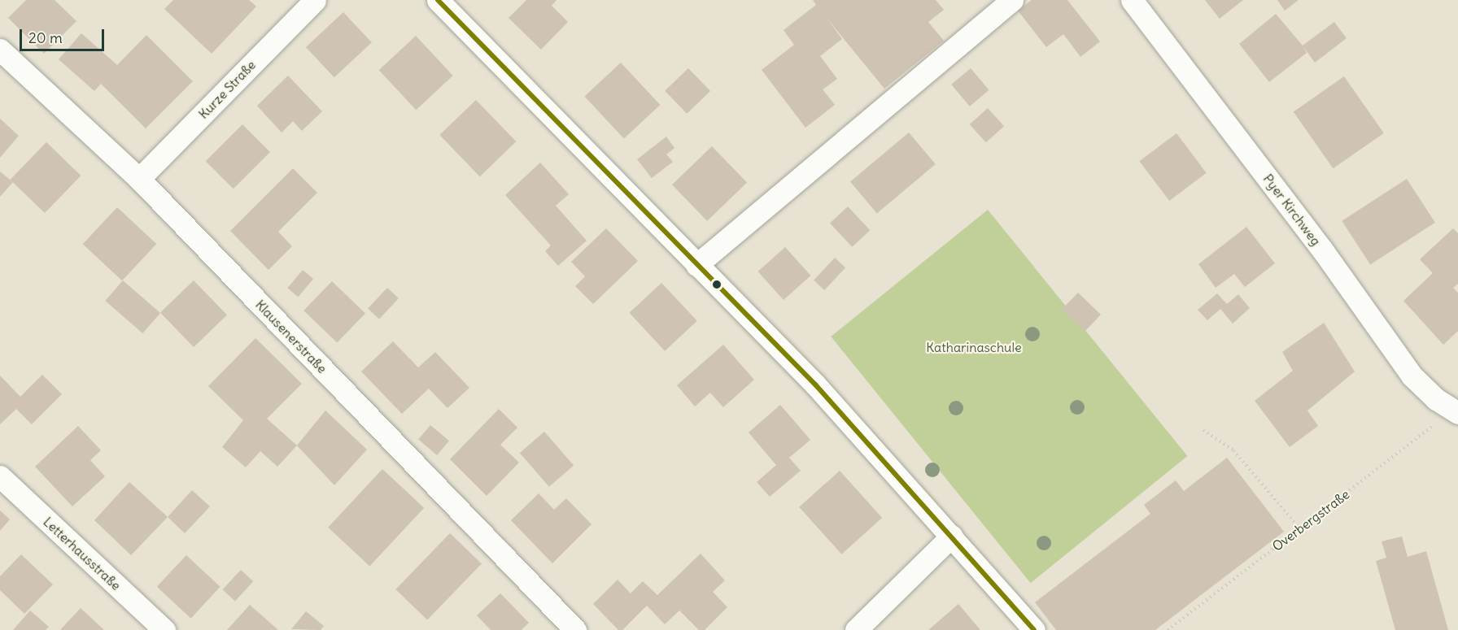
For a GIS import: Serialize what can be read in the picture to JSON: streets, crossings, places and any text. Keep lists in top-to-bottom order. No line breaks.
{"streets":{"street":["Kurze Straße","Pyer Kirchweg","Klausenerstraße","Letterhausstraße"],"path":["Overbergstraße"]},"crossings":[["Kurze Straße","Klausenerstraße"],["Pyer Kirchweg","Overbergstraße"]],"parks":["Katharinaschule"],"scale_bar":"20 m"}
